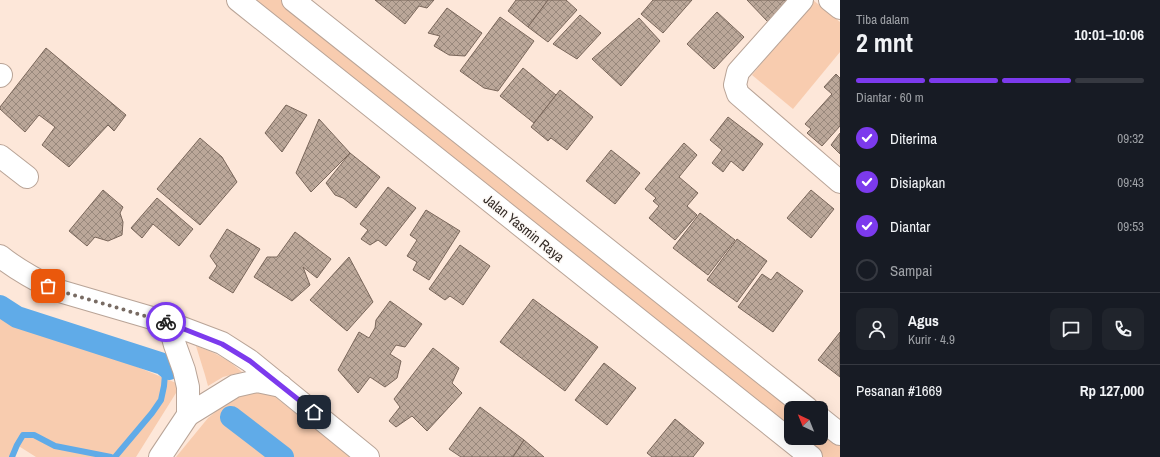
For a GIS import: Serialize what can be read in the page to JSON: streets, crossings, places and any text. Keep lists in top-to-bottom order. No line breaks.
{"streets":{"street":["Jalan Yasmin Raya"]},"north":"top left","page":{"heading":["2 mnt","Tiba dalam","10:01–10:06"],"panel":["Agus","Kurir · 4.9","Pesanan #1669","Rp 127,000"],"bar":"Diantar · 60 m","list":[["Diterima","09:32"],["Disiapkan","09:43"],["Diantar","09:53"],"Sampai"]}}
